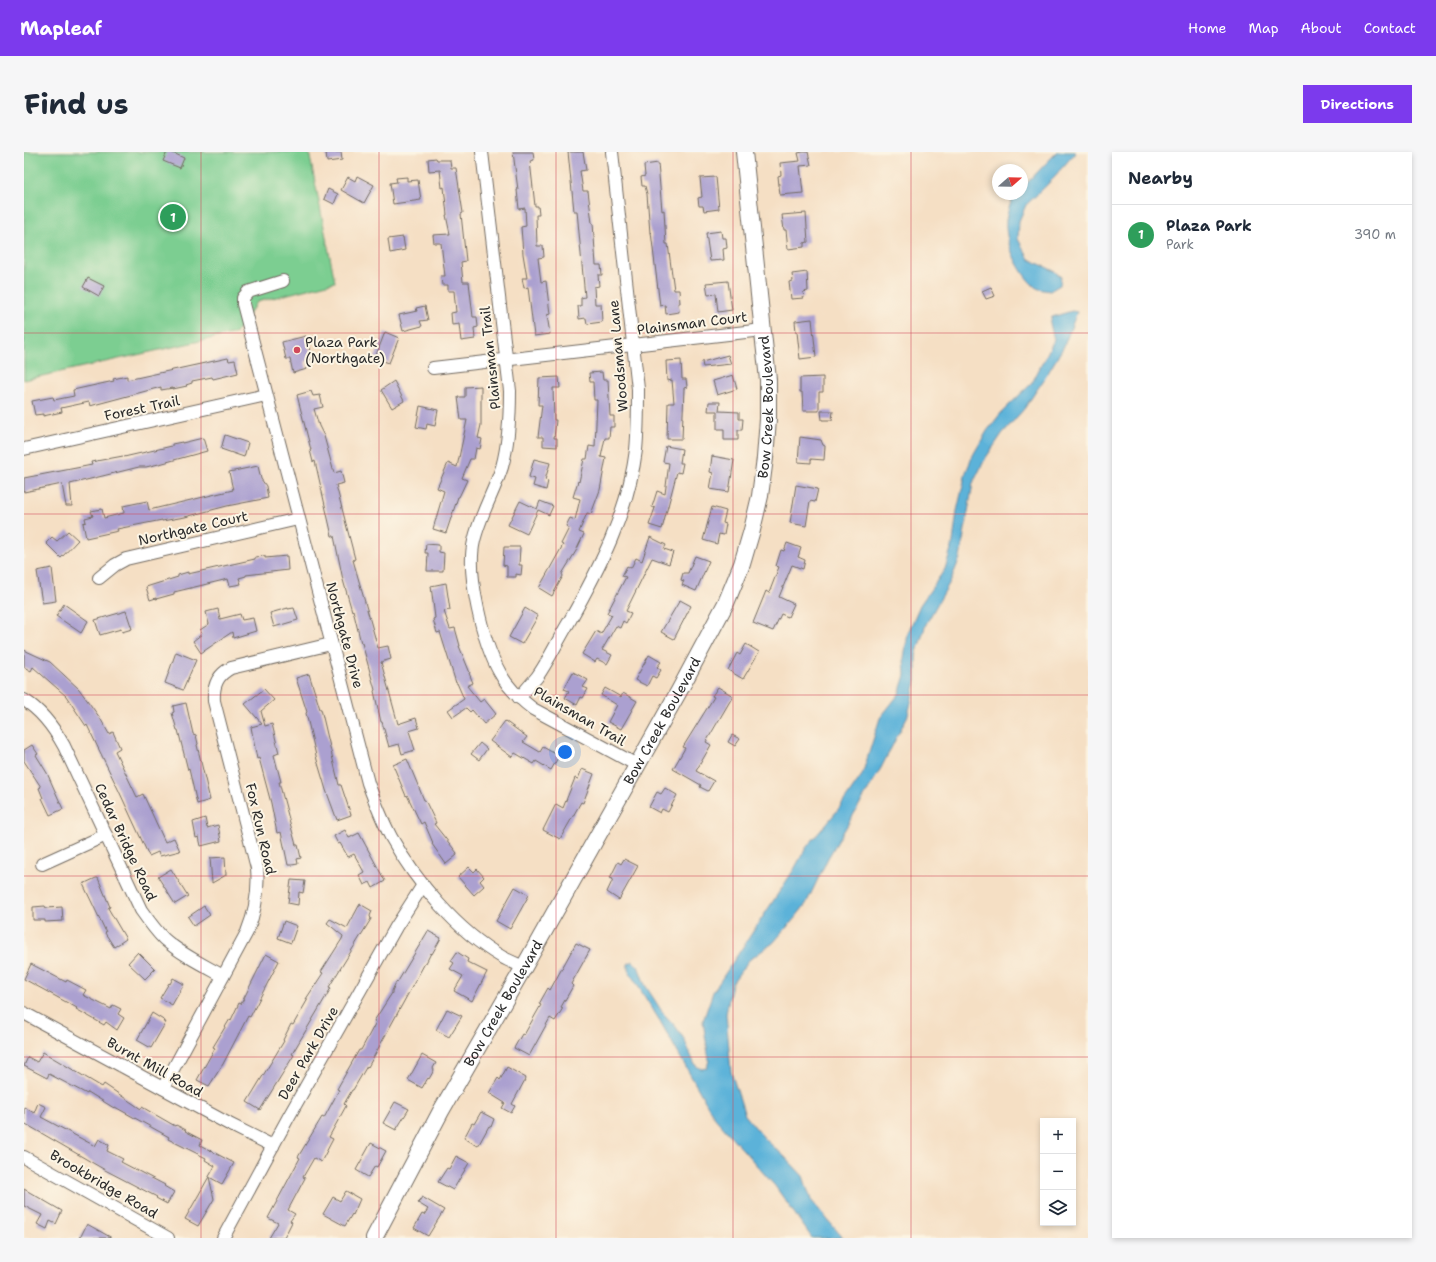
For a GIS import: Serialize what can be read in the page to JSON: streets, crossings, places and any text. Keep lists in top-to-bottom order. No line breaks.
{"streets":{"street":["Plainsman Court","Woodsman Lane","Plainsman Trail","Bow Creek Boulevard","Forest Trail","Northgate Court","Northgate Drive","Fox Run Road","Cedar Bridge Road","Deer Park Drive","Burnt Mill Road","Brookbridge Road"]},"crossings":[["Plainsman Court","Woodsman Lane"],["Plainsman Court","Plainsman Trail"],["Plainsman Court","Bow Creek Boulevard"],["Woodsman Lane","Plainsman Trail"],["Plainsman Trail","Bow Creek Boulevard"],["Bow Creek Boulevard","Northgate Drive"],["Forest Trail","Northgate Drive"],["Northgate Court","Northgate Drive"],["Northgate Drive","Fox Run Road"],["Northgate Drive","Deer Park Drive"],["Fox Run Road","Cedar Bridge Road"],["Fox Run Road","Burnt Mill Road"],["Deer Park Drive","Burnt Mill Road"]],"places":["Plaza Park (Northgate)"],"north":"right","page":{"header":"Mapleaf","nav":["Home","Map","About","Contact"],"title":"Find us","buttons":"Directions","heading":"Nearby","pins":"1","list":[{"mark":"1","name":"Plaza Park","note":"Park","value":"390 m"}],"map_buttons":["+","−"]}}
